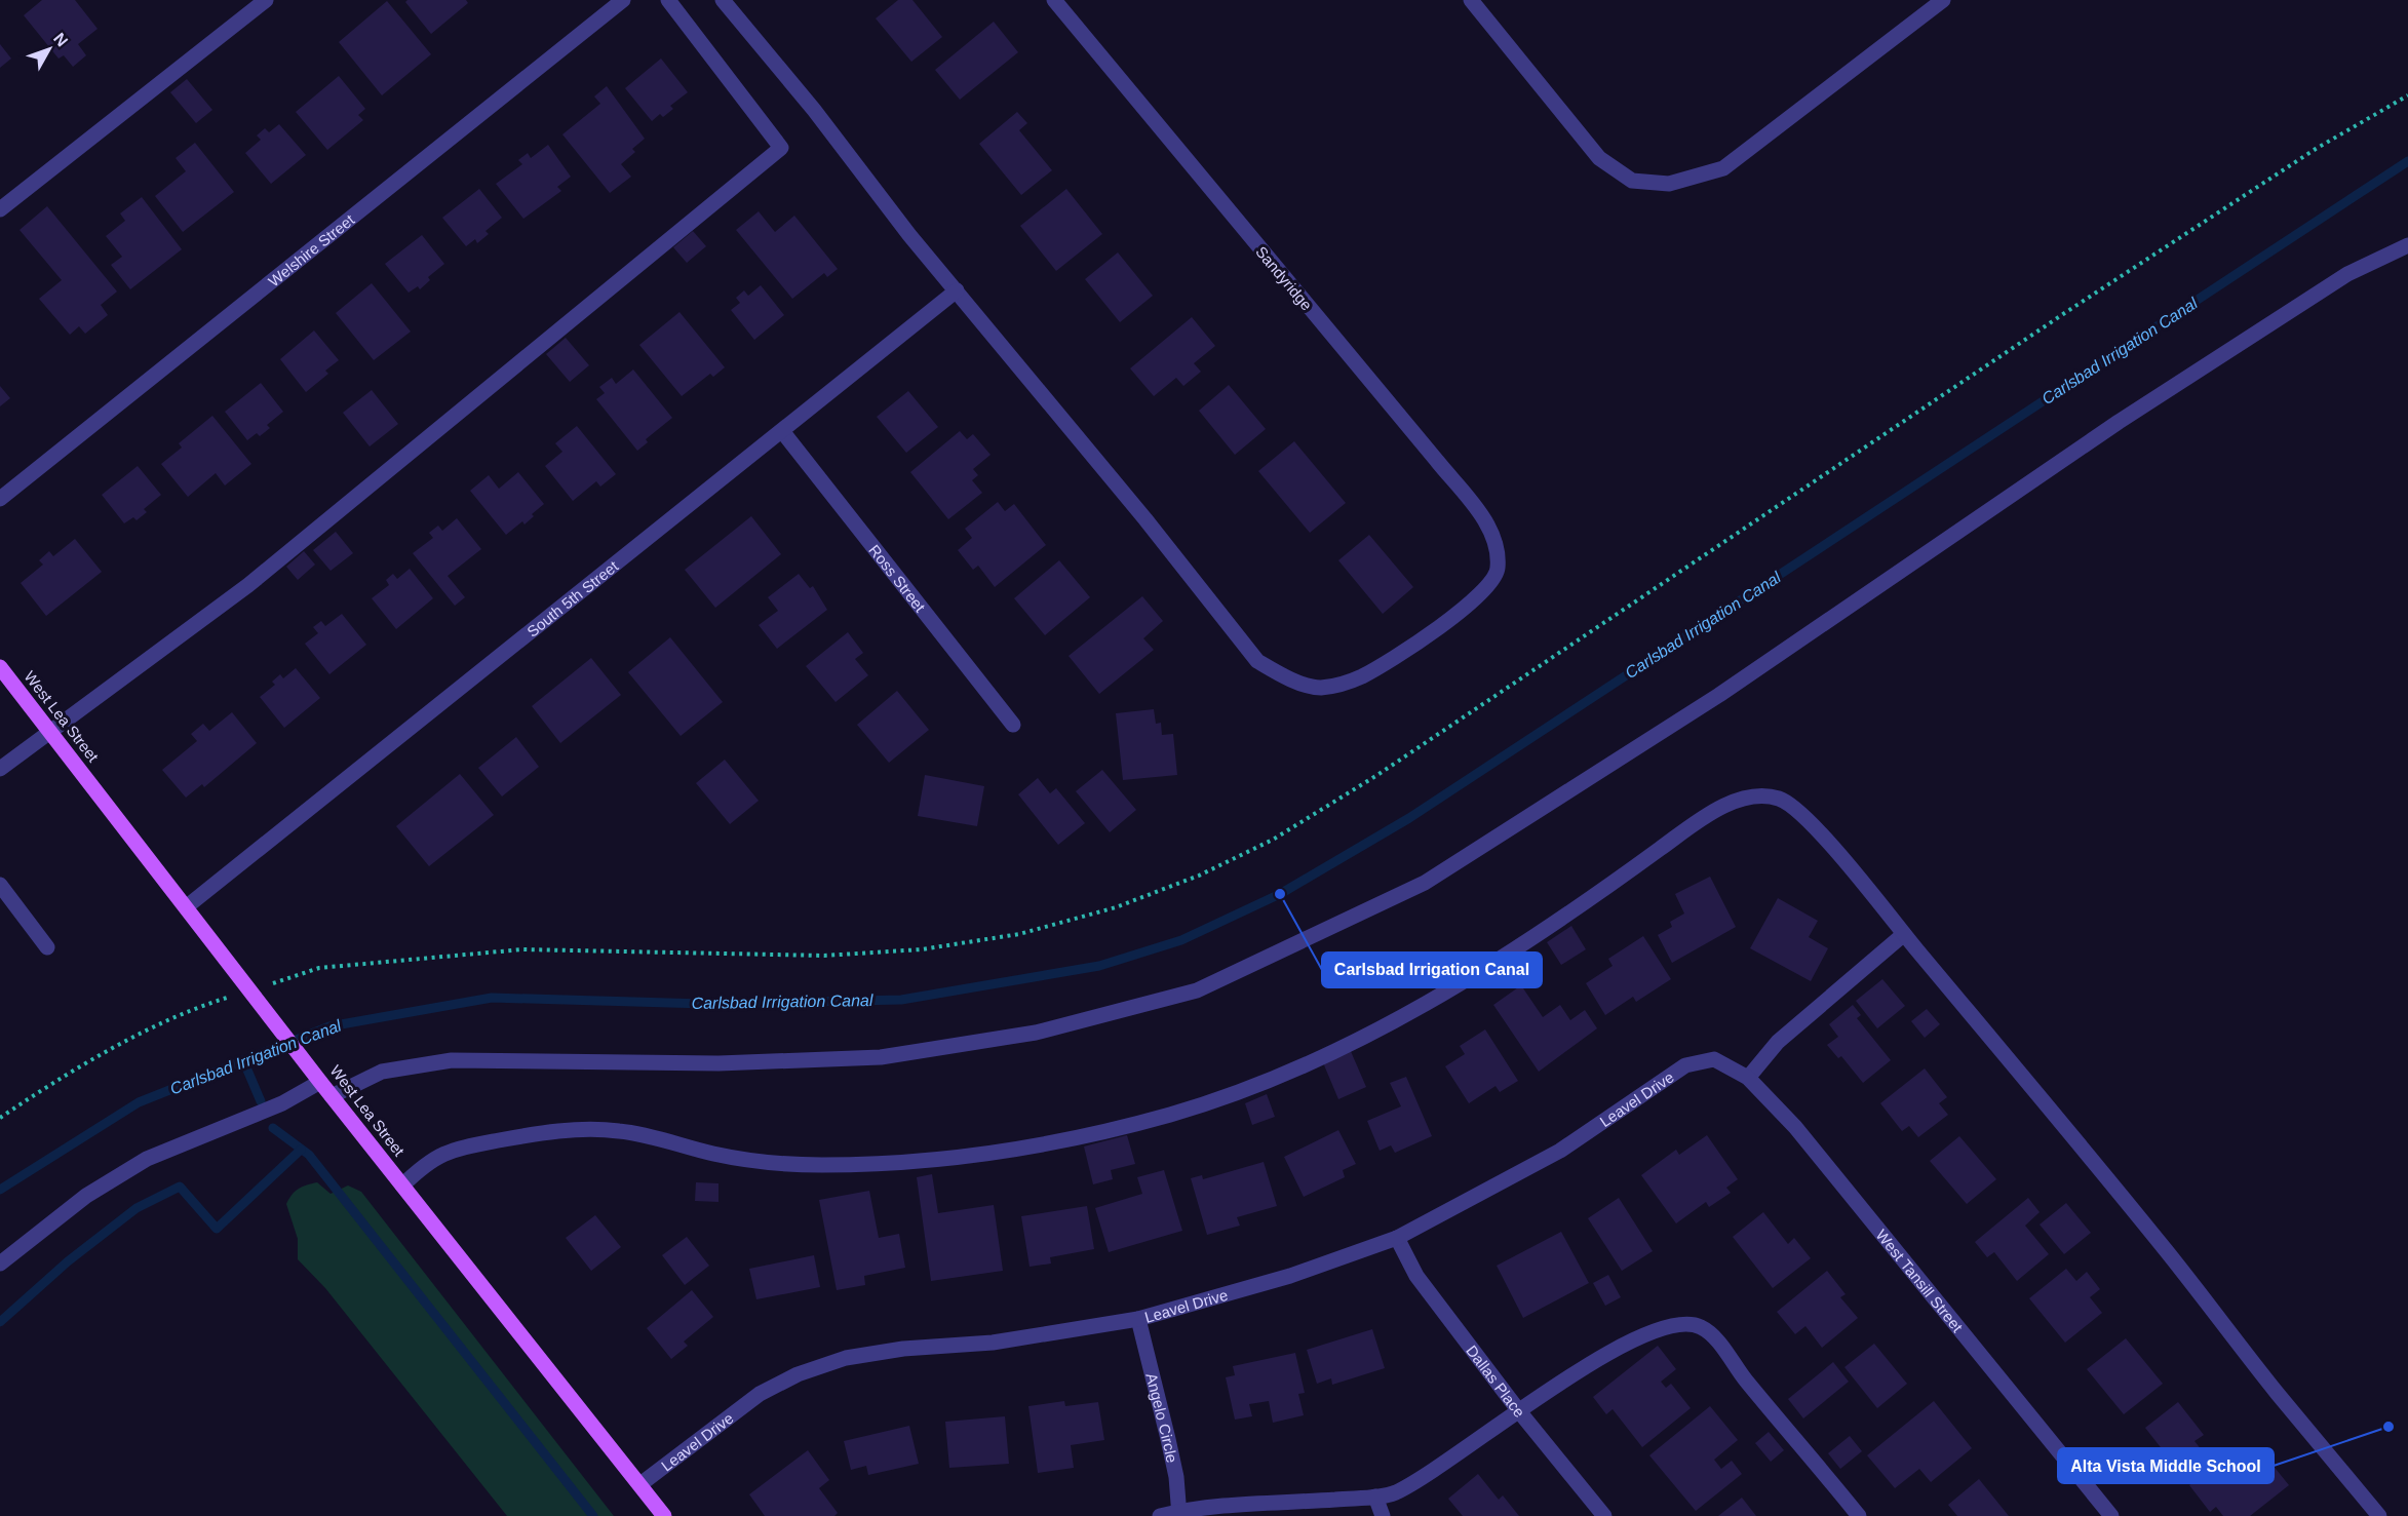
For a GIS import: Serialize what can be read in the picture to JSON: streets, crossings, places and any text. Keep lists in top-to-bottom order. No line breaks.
{"streets":{"main road":["West Lea Street"],"street":["Welshire Street","Sandyridge","Ross Street","South 5th Street","Leavel Drive","West Tansill Street","Dallas Place","Angelo Circle"]},"crossings":[["Sandyridge","South 5th Street"],["Ross Street","South 5th Street"],["South 5th Street","West Lea Street"],["West Lea Street","Leavel Drive"],["Leavel Drive","West Tansill Street"],["Leavel Drive","Dallas Place"],["Leavel Drive","Angelo Circle"]],"water":["Carlsbad Irrigation Canal"],"places":["Carlsbad Irrigation Canal","Alta Vista Middle School"],"north":"top right"}
